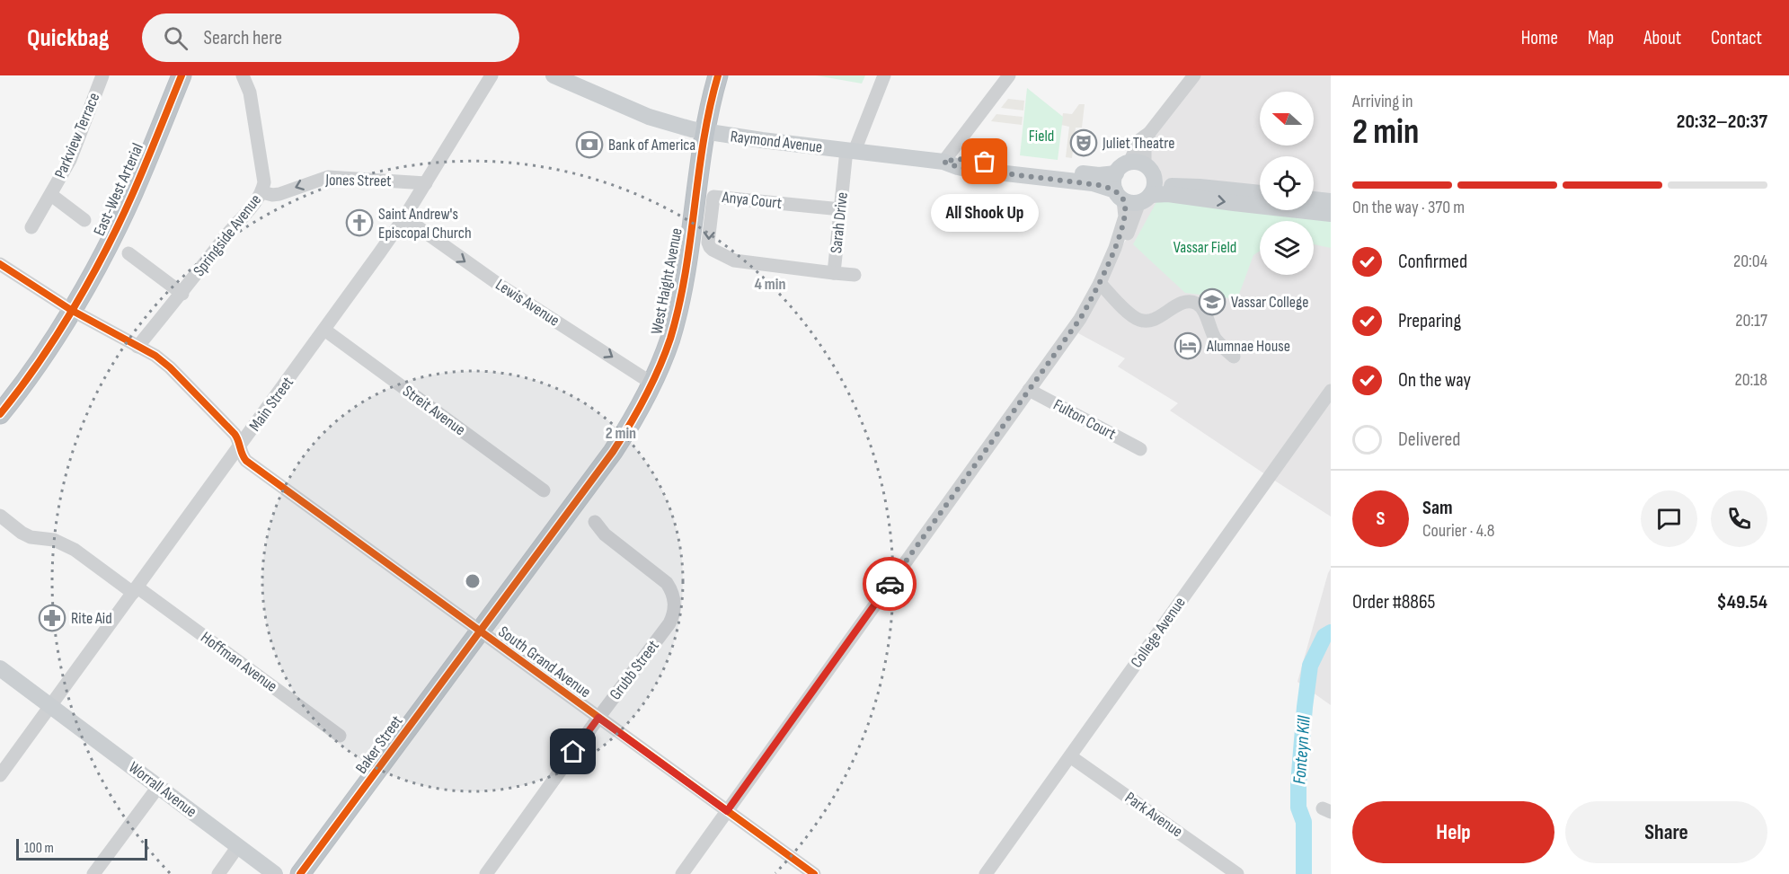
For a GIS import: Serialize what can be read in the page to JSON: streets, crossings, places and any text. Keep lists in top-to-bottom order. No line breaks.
{"streets":{"highway":["East-West Arterial","West Haight Avenue","Baker Street"],"main road":["Raymond Avenue","Worrall Avenue"],"street":["Parkview Terrace","Jones Street","Anya Court","Sarah Drive","Springside Avenue","Lewis Avenue","Main Street","Streit Avenue","Fulton Court","College Avenue","Hoffman Avenue","South Grand Avenue","Grubb Street","Park Avenue"]},"crossings":[["Raymond Avenue","Sarah Drive"],["Raymond Avenue","West Haight Avenue"],["Jones Street","Springside Avenue"],["Jones Street","Main Street"],["East-West Arterial","South Grand Avenue"],["Anya Court","Sarah Drive"],["Springside Avenue","South Grand Avenue"],["West Haight Avenue","Lewis Avenue"],["West Haight Avenue","South Grand Avenue"],["West Haight Avenue","Baker Street"],["Lewis Avenue","Main Street"],["Main Street","Streit Avenue"],["Main Street","Hoffman Avenue"],["Main Street","South Grand Avenue"],["Main Street","Worrall Avenue"],["College Avenue","Park Avenue"],["South Grand Avenue","Grubb Street"],["South Grand Avenue","Baker Street"]],"one_way":["Jones Street","Lewis Avenue"],"water":["Fonteyn Kill"],"parks":["Field","Vassar Field"],"places":{"theatre":["Juliet Theatre"],"bank":["Bank of America"],"other":["All Shook Up"],"church":["Saint Andrew's Episcopal Church"],"school or university":["Vassar College"],"hotel":["Alumnae House"],"pharmacy":["Rite Aid"]},"scale_bar":"100 m","north":"left","page":{"header":"Quickbag","search":"Search here","nav":["Home","Map","About","Contact"],"heading":["2 min","Arriving in","20:32–20:37"],"panel":["Sam","Courier · 4.8","Order #8865","$49.54"],"bar":"On the way · 370 m","bubble":"All Shook Up","list":[["Confirmed","20:04"],["Preparing","20:17"],["On the way","20:18"],"Delivered"],"round":"S","buttons":["Help","Share"],"scale":"100 m"},"rings":["4 min","2 min"]}
